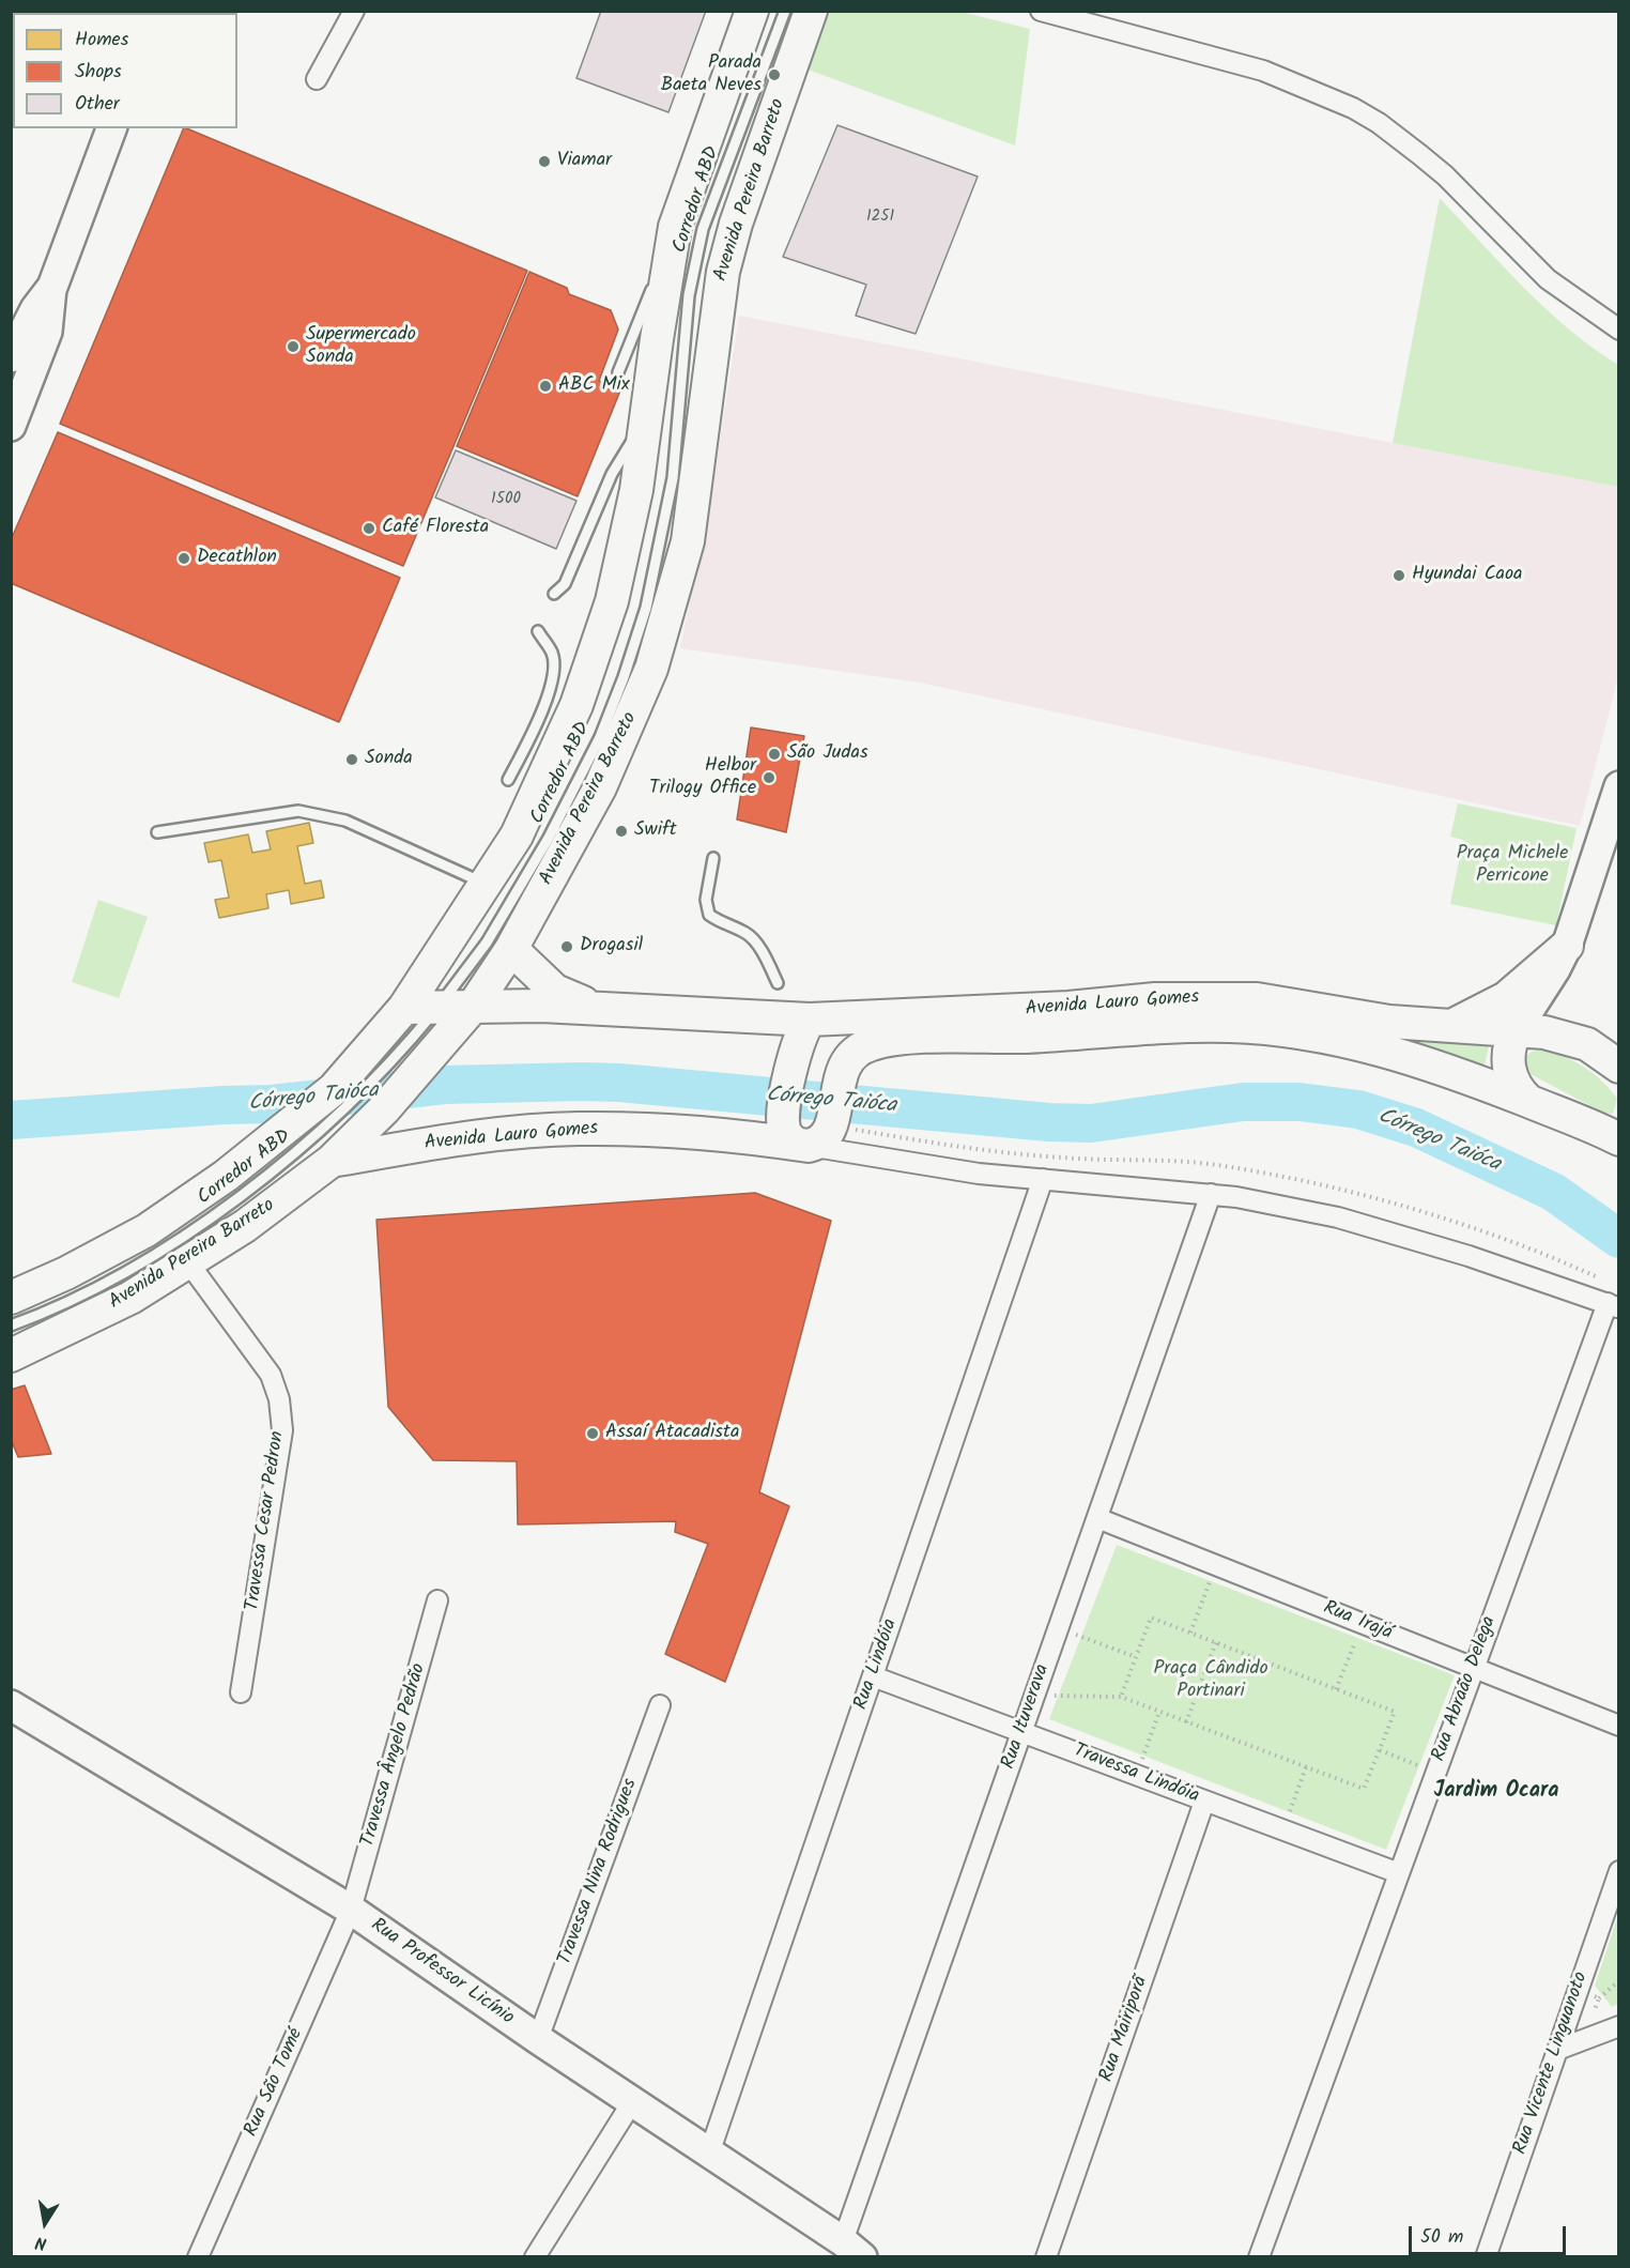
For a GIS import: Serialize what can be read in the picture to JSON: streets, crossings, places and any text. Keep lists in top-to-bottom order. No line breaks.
{"streets":{"main road":["Avenida Pereira Barreto","Avenida Lauro Gomes","Rua Professor Licínio"],"street":["Travessa Cesar Pedron","Rua Irajá","Rua Lindóia","Rua Abraão Delega","Rua Ituverava","Travessa Ângelo Pedrão","Travessa Lindóia","Travessa Nina Rodrigues","Rua Mairiporã","Rua Vicente Linguanoto","Rua São Tomé"],"lane":["Corredor ABD"]},"crossings":[["Avenida Pereira Barreto","Corredor ABD"],["Avenida Pereira Barreto","Avenida Lauro Gomes"],["Avenida Pereira Barreto","Travessa Cesar Pedron"],["Corredor ABD","Avenida Lauro Gomes"],["Avenida Lauro Gomes","Rua Lindóia"],["Avenida Lauro Gomes","Rua Abraão Delega"],["Avenida Lauro Gomes","Rua Ituverava"],["Rua Irajá","Rua Abraão Delega"],["Rua Irajá","Rua Ituverava"],["Rua Lindóia","Travessa Lindóia"],["Rua Lindóia","Rua Professor Licínio"],["Rua Abraão Delega","Travessa Lindóia"],["Rua Ituverava","Travessa Lindóia"],["Rua Ituverava","Rua Professor Licínio"],["Travessa Ângelo Pedrão","Rua Professor Licínio"],["Travessa Ângelo Pedrão","Rua São Tomé"],["Travessa Lindóia","Rua Mairiporã"],["Travessa Nina Rodrigues","Rua Professor Licínio"],["Rua Professor Licínio","Rua São Tomé"]],"districts":["Jardim Ocara"],"water":["Córrego Taióca"],"parks":["Praça Michele Perricone","Praça Cândido Portinari"],"places":["Parada Baeta Neves","Viamar","Supermercado Sonda","ABC Mix","Café Floresta","Decathlon","Hyundai Caoa","São Judas","Sonda","Helbor Trilogy Office","Swift","Drogasil","Assaí Atacadista"],"house_numbers":["1251","1500"],"legend":["Homes","Shops","Other"],"scale_bar":"50 m","north":"bottom"}
